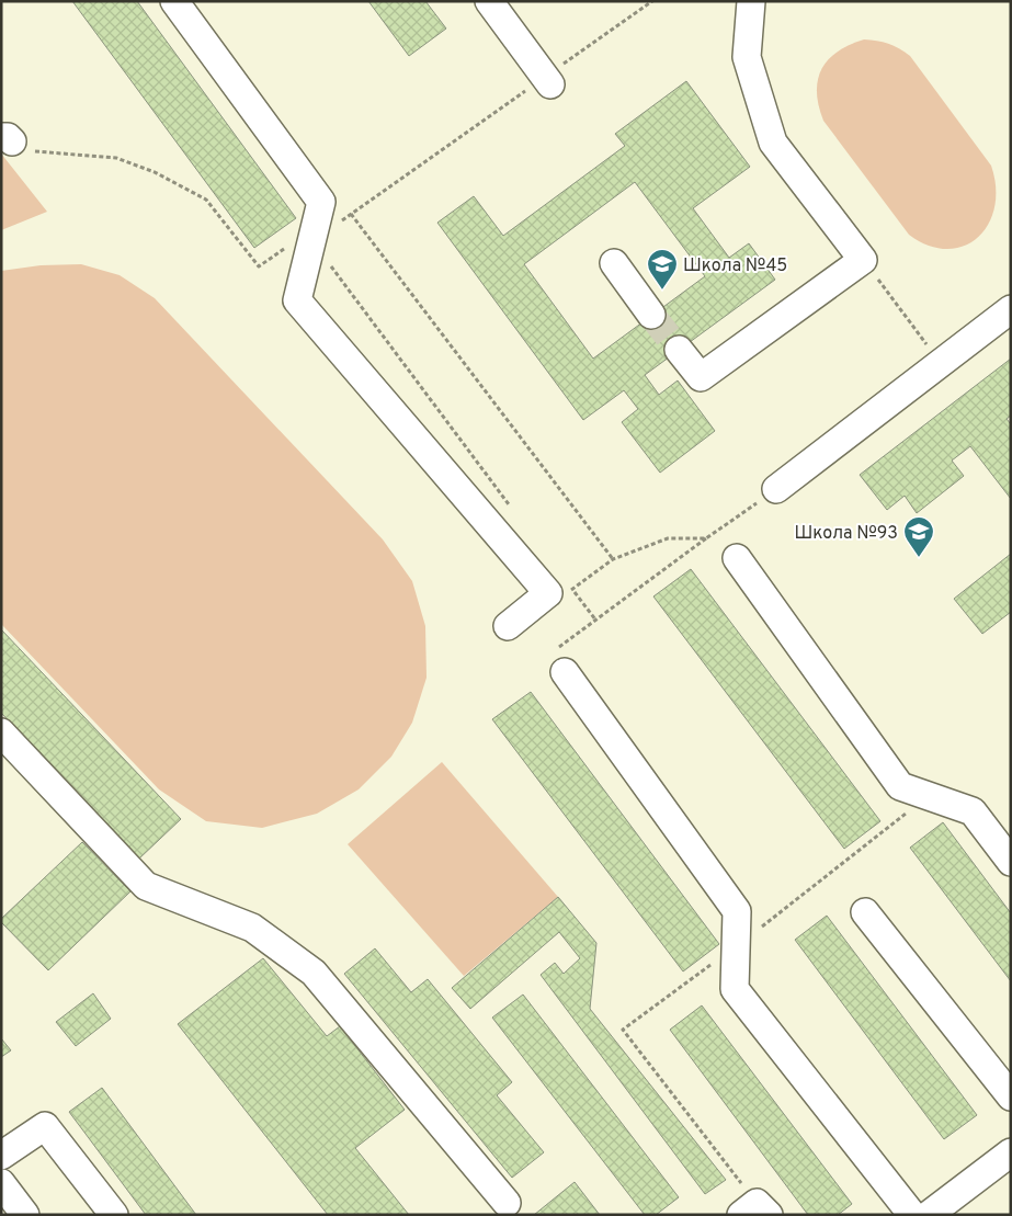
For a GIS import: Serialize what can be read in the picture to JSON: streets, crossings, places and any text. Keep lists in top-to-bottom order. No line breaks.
{"places":{"school or university":["Школа №45","Школа №93"]}}
